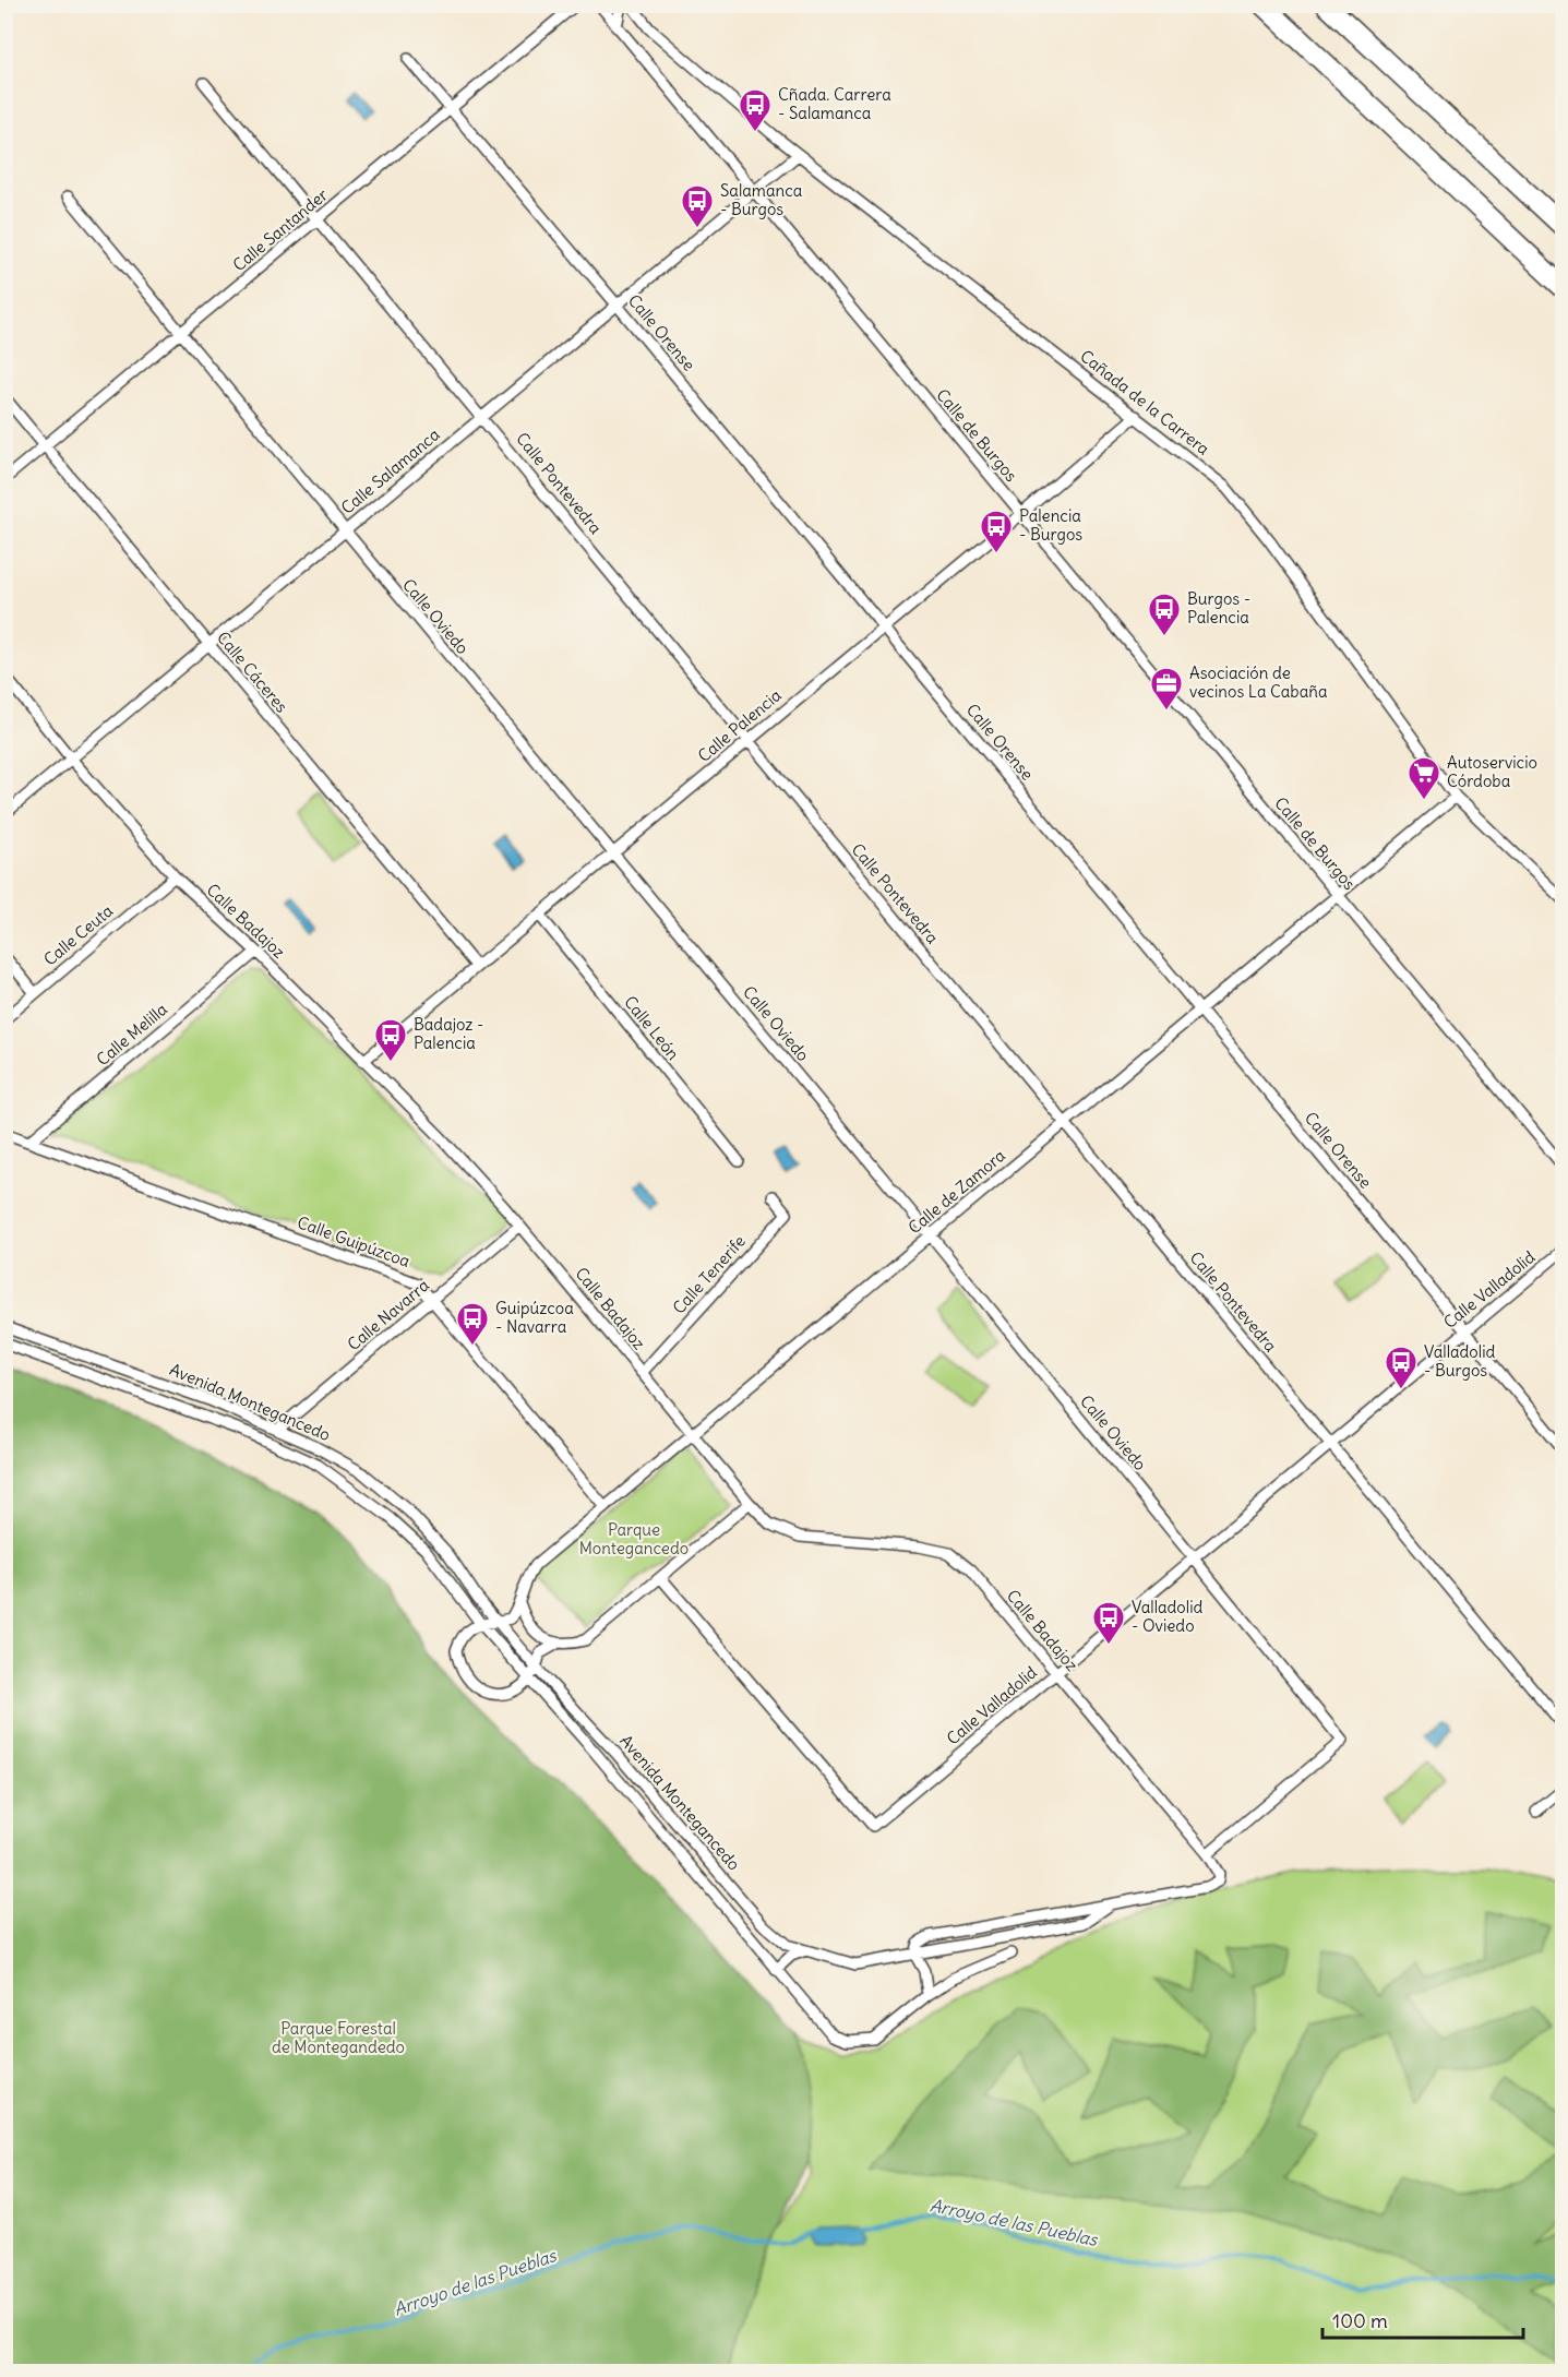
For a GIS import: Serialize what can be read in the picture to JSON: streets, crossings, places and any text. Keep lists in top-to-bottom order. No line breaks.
{"streets":{"street":["Calle Santander","Calle Orense","Cañada de la Carrera","Calle de Burgos","Calle Salamanca","Calle Pontevedra","Calle Oviedo","Calle Cáceres","Calle Palencia","Calle Badajoz","Calle Ceuta","Calle León","Calle Melilla","Calle de Zamora","Calle Guipúzcoa","Calle Tenerife","Calle Valladolid","Calle Navarra","Avenida Montegancedo"]},"crossings":[["Calle Santander","Calle Orense"],["Calle Santander","Calle Pontevedra"],["Calle Santander","Calle Oviedo"],["Calle Santander","Calle Cáceres"],["Calle Orense","Calle Salamanca"],["Calle Orense","Calle Palencia"],["Calle Orense","Calle de Zamora"],["Calle Orense","Calle Valladolid"],["Cañada de la Carrera","Calle Salamanca"],["Cañada de la Carrera","Calle Palencia"],["Cañada de la Carrera","Calle de Zamora"],["Calle de Burgos","Calle Salamanca"],["Calle de Burgos","Calle Palencia"],["Calle de Burgos","Calle de Zamora"],["Calle Salamanca","Calle Pontevedra"],["Calle Salamanca","Calle Oviedo"],["Calle Salamanca","Calle Cáceres"],["Calle Salamanca","Calle Badajoz"],["Calle Pontevedra","Calle Palencia"],["Calle Pontevedra","Calle de Zamora"],["Calle Pontevedra","Calle Valladolid"],["Calle Oviedo","Calle Palencia"],["Calle Oviedo","Calle Badajoz"],["Calle Oviedo","Calle de Zamora"],["Calle Oviedo","Calle Valladolid"],["Calle Cáceres","Calle Palencia"],["Calle Palencia","Calle Badajoz"],["Calle Palencia","Calle León"],["Calle Badajoz","Calle Ceuta"],["Calle Badajoz","Calle Melilla"],["Calle Badajoz","Calle de Zamora"],["Calle Badajoz","Calle Tenerife"],["Calle Badajoz","Calle Valladolid"],["Calle Badajoz","Calle Navarra"],["Calle Badajoz","Avenida Montegancedo"],["Calle Melilla","Calle Guipúzcoa"],["Calle de Zamora","Calle Guipúzcoa"],["Calle Guipúzcoa","Calle Navarra"],["Calle Navarra","Avenida Montegancedo"]],"water":["Arroyo de las Pueblas"],"parks":["Parque Montegancedo","Parque Forestal de Montegandedo"],"places":{"bus stop":["Cñada. Carrera - Salamanca","Salamanca - Burgos","Palencia - Burgos","Burgos - Palencia","Badajoz - Palencia","Guipúzcoa - Navarra","Valladolid - Burgos","Valladolid - Oviedo"],"office":["Asociación de vecinos La Cabaña"],"supermarket":["Autoservicio Córdoba"]},"scale_bar":"100 m"}
